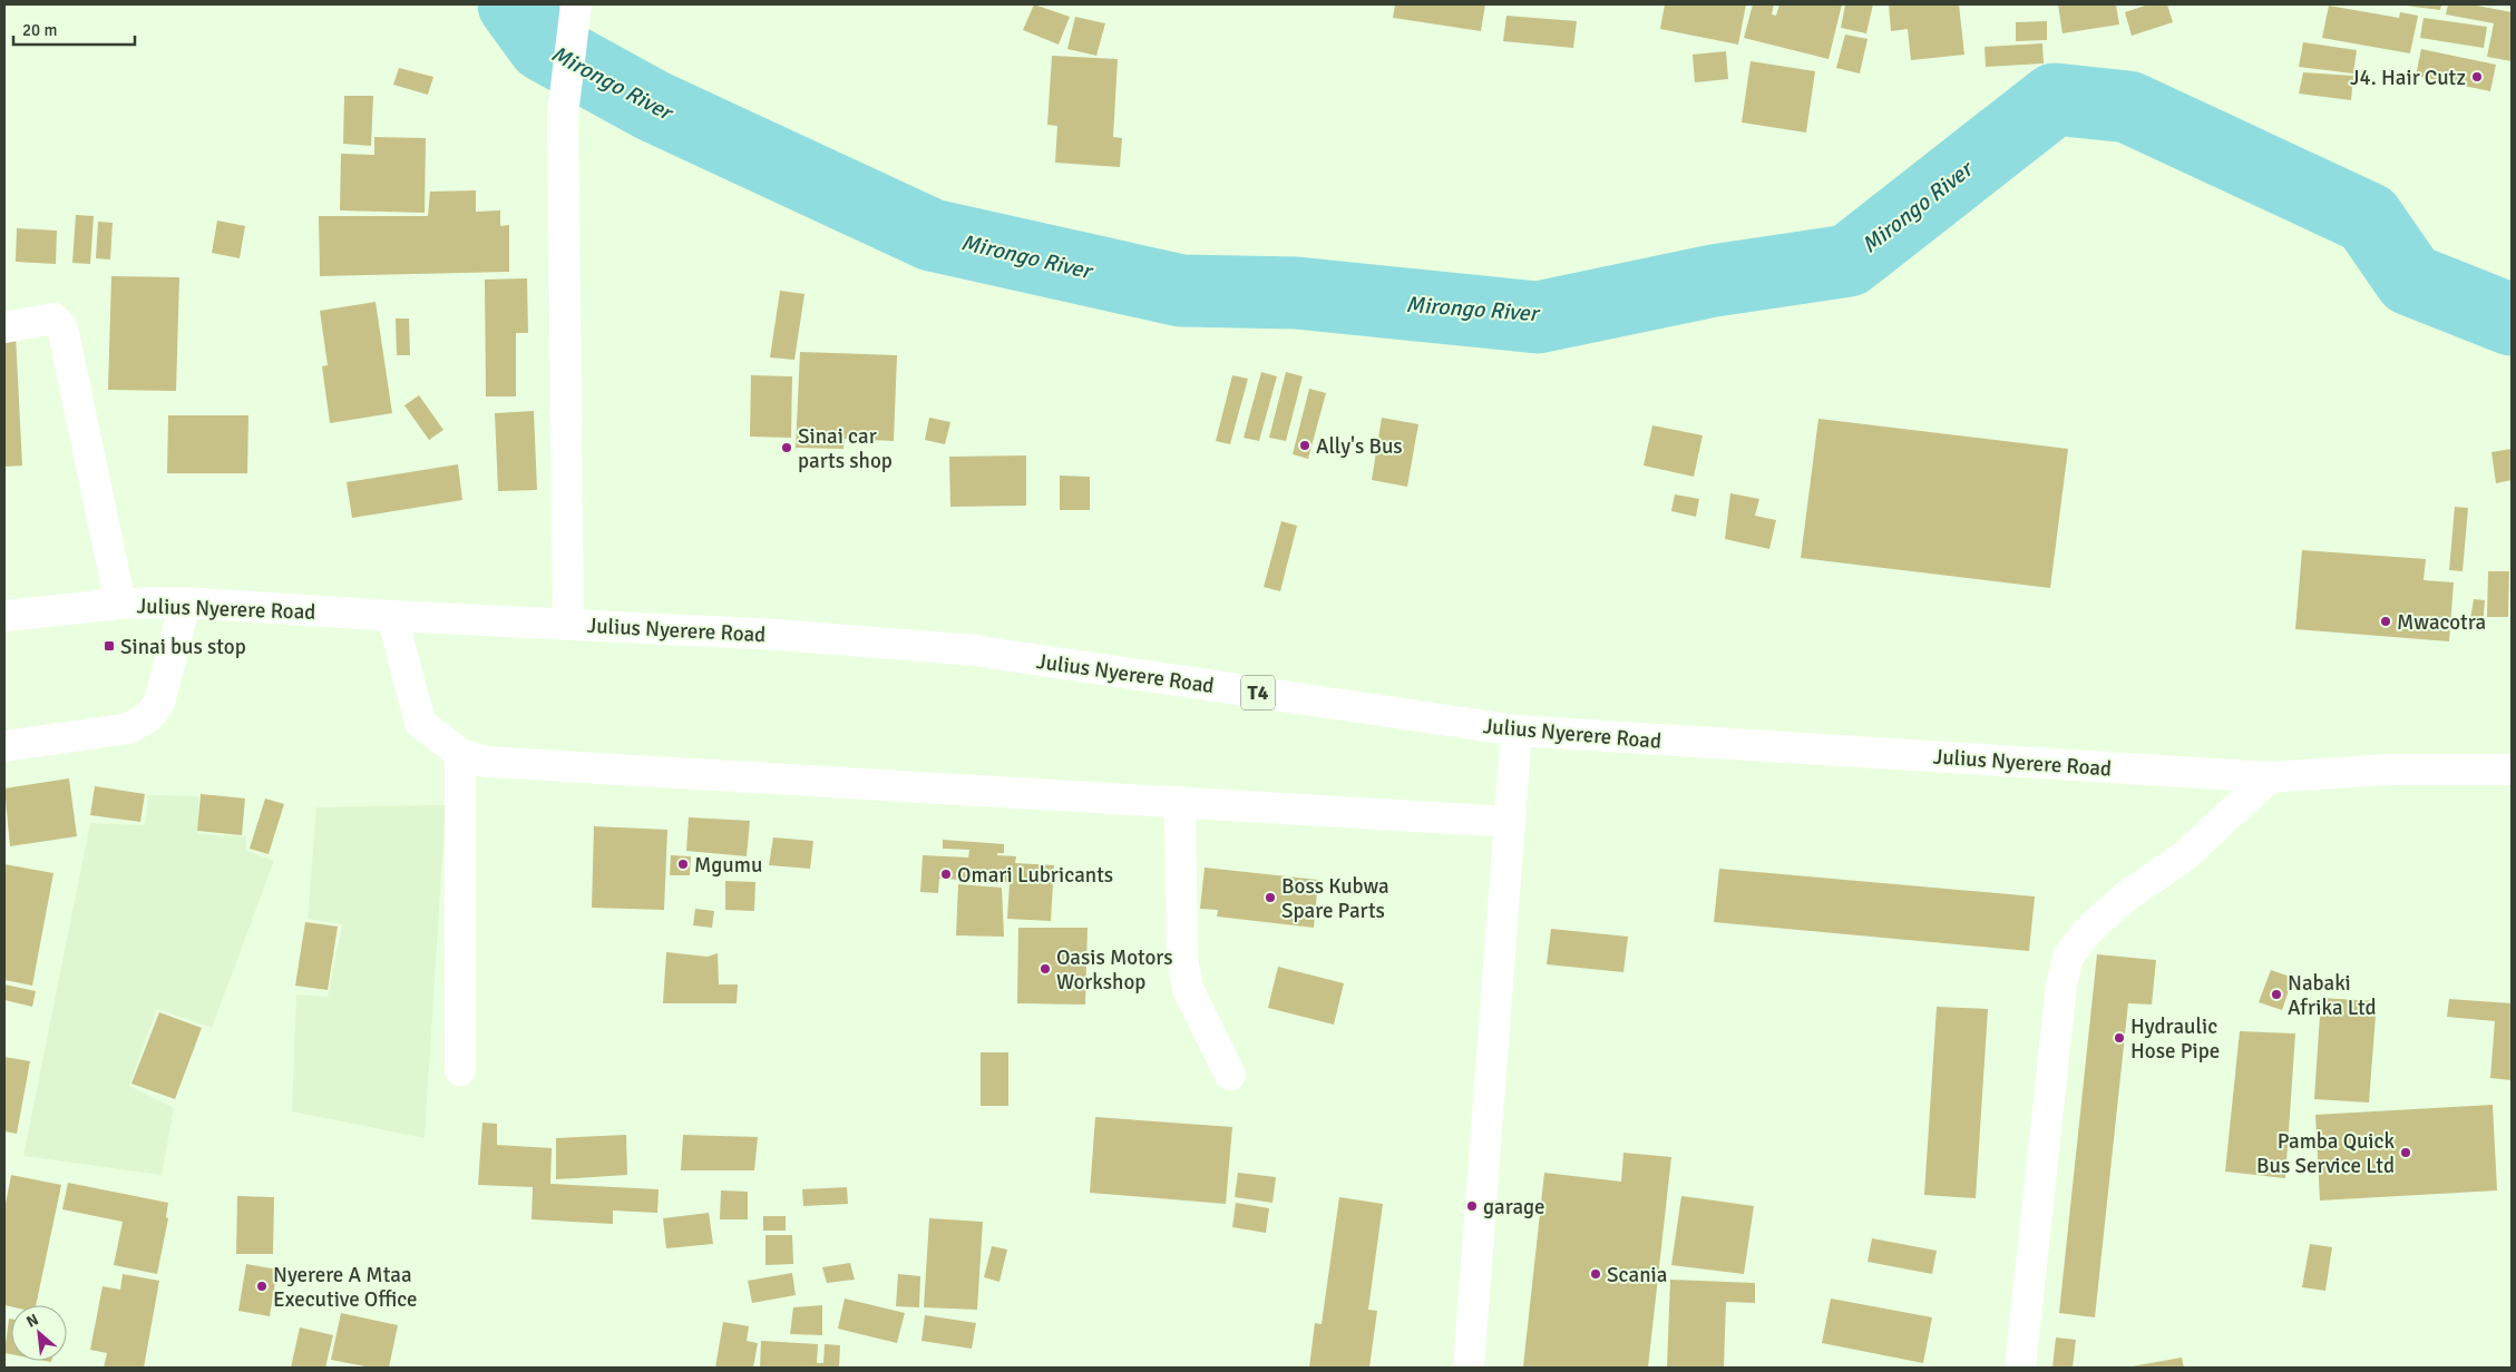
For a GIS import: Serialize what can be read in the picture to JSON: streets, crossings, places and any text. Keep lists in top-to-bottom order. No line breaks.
{"streets":{"main road":["Julius Nyerere Road","T4"]},"water":["Mirongo River"],"places":{"other":["J4. Hair Cutz","Ally's Bus","Sinai car parts shop","Mwacotra","Mgumu","Omari Lubricants","Boss Kubwa Spare Parts","Oasis Motors Workshop","Nabaki Afrika Ltd","Hydraulic Hose Pipe","Pamba Quick Bus Service Ltd","garage","Scania","Nyerere A Mtaa Executive Office"],"transit":["Sinai bus stop"]},"scale_bar":"20 m","north":"top left"}
